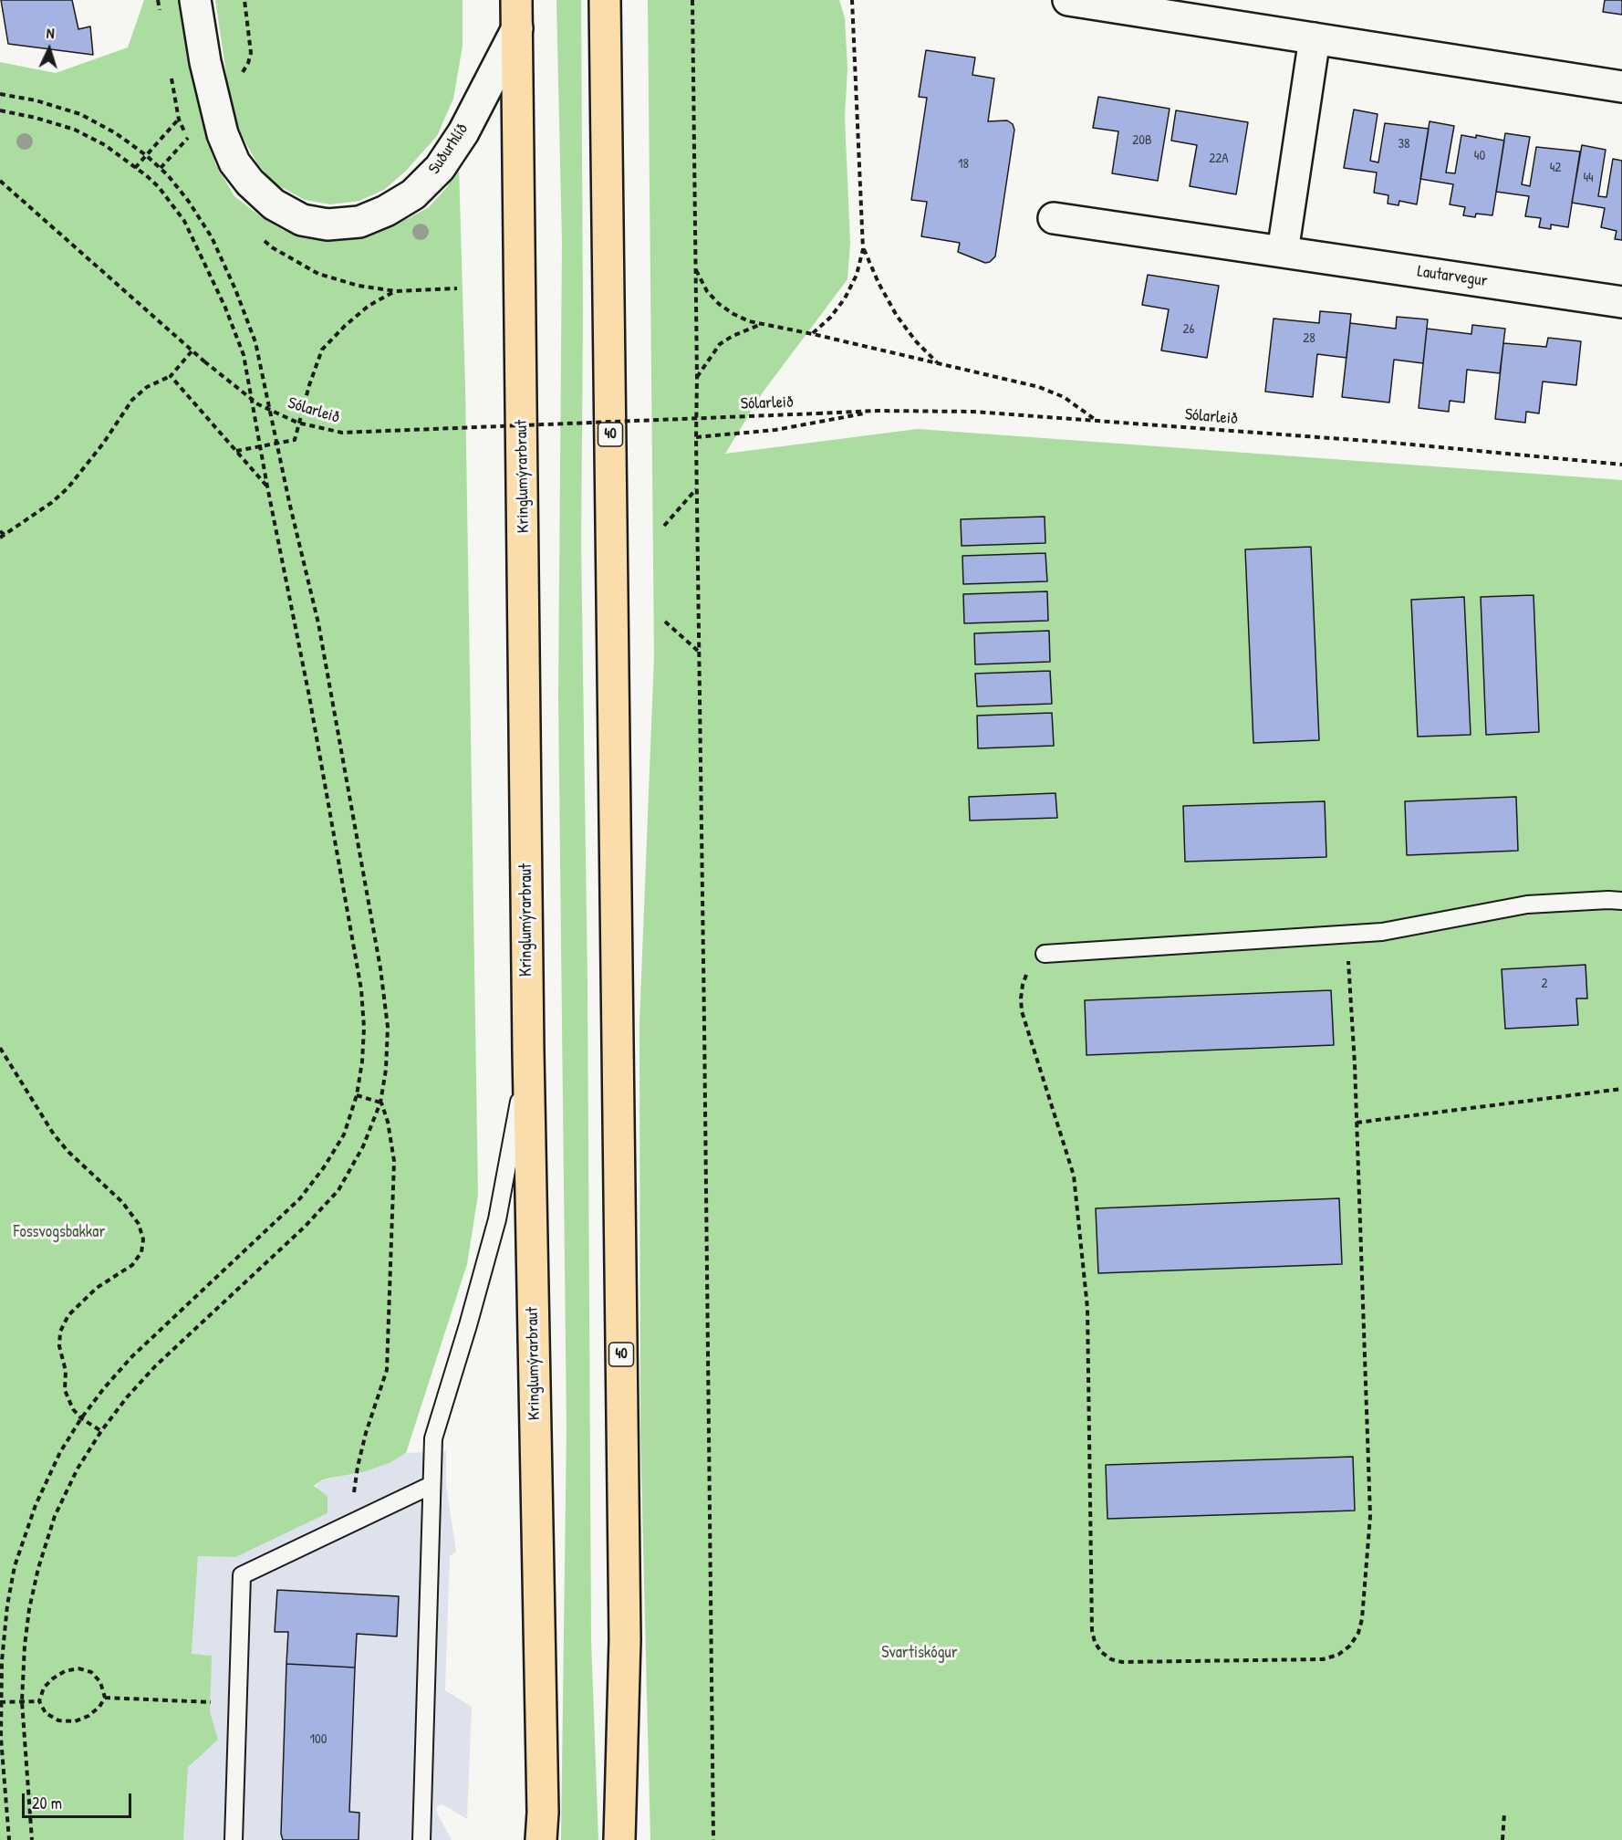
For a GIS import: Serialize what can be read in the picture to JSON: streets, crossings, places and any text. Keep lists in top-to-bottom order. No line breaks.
{"streets":{"main road":["40","Kringlumýrarbraut"],"street":["Suðurhlíð","Lautarvegur"],"path":["Sólarleið"]},"crossings":[["Suðurhlíð","Kringlumýrarbraut"]],"parks":["Fossvogsbakkar","Svartiskógur"],"house_numbers":["20B","38","40","22A","18","42","44","26","28","2","100"],"scale_bar":"20 m","north":"top"}
